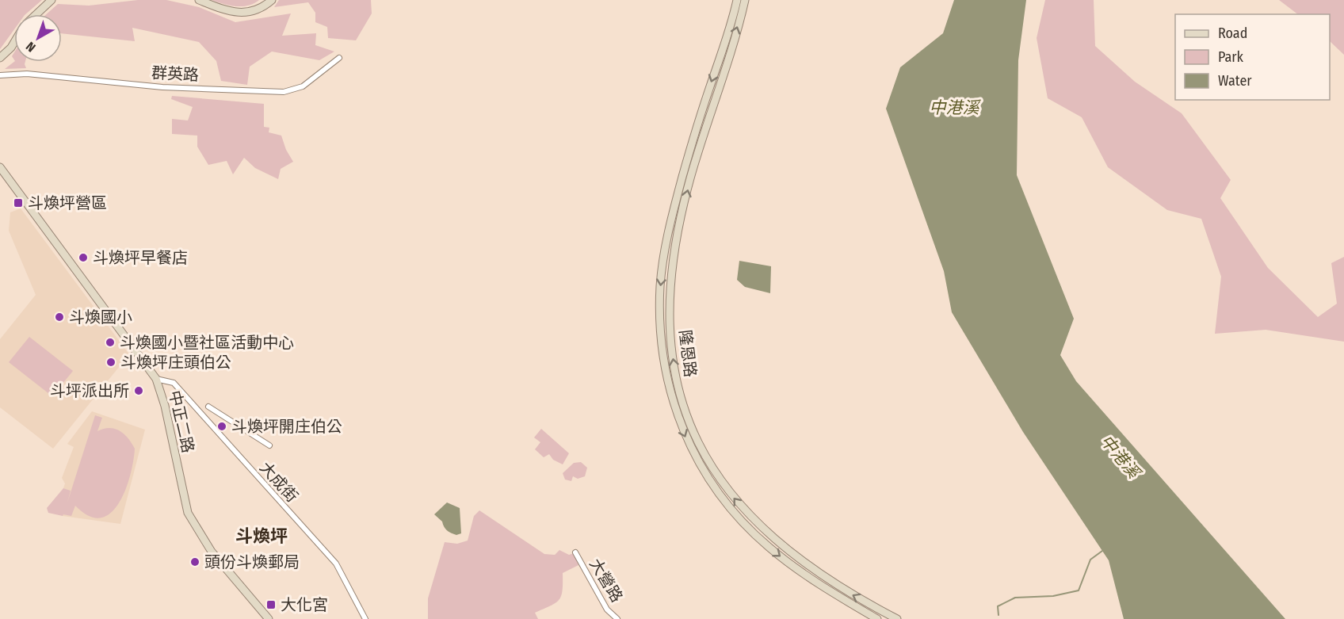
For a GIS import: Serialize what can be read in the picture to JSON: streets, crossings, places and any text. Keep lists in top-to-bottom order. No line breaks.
{"streets":{"main road":["隆恩路","中正二路"],"street":["群英路","大成街","大營路"]},"crossings":[["中正二路","大成街"]],"districts":["斗煥坪"],"water":["中港溪"],"places":{"transit":["斗煥坪營區","大化宮"],"other":["斗煥坪早餐店","斗煥國小","斗煥國小暨社區活動中心","斗煥坪庄頭伯公","斗坪派出所","斗煥坪開庄伯公","頭份斗煥郵局"]},"legend":["Road","Park","Water"],"north":"bottom left"}
